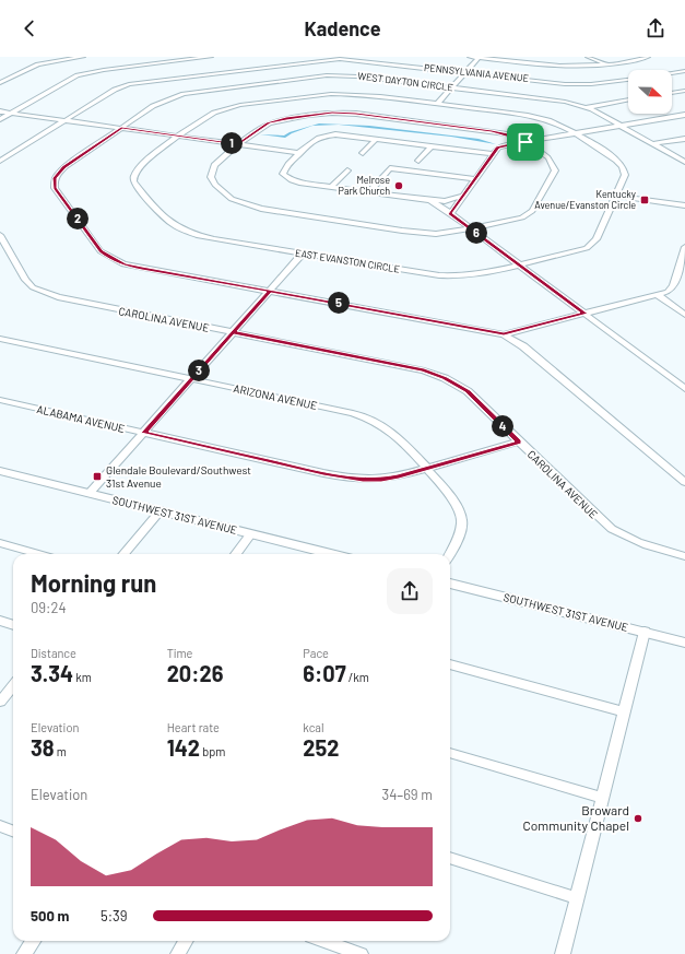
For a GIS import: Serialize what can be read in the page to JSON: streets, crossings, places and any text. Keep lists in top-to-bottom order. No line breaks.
{"streets":{"main road":["SOUTHWEST 31ST AVENUE"],"street":["PENNSYLVANIA AVENUE","WEST DAYTON CIRCLE","EAST EVANSTON CIRCLE","CAROLINA AVENUE","ARIZONA AVENUE","ALABAMA AVENUE"]},"crossings":[["CAROLINA AVENUE","ALABAMA AVENUE"],["ARIZONA AVENUE","ALABAMA AVENUE"]],"places":{"other":["Melrose Park Church","Broward Community Chapel"],"transit":["Kentucky Avenue/Evanston Circle","Glendale Boulevard/Southwest 31st Avenue"]},"north":"right","page":{"header":"Kadence","pins":["1","2","6","5","3","4"],"heading":["Morning run","09:24"],"stats":[["Distance","3.34 km"],["Time","20:26"],["Pace","6:07 /km"],["Elevation","38 m"],["Heart rate","142 bpm"],["kcal","252"]],"chart":["Elevation","34–69 m"],"list":[{"name":"500 m","note":"5:39"}]}}
